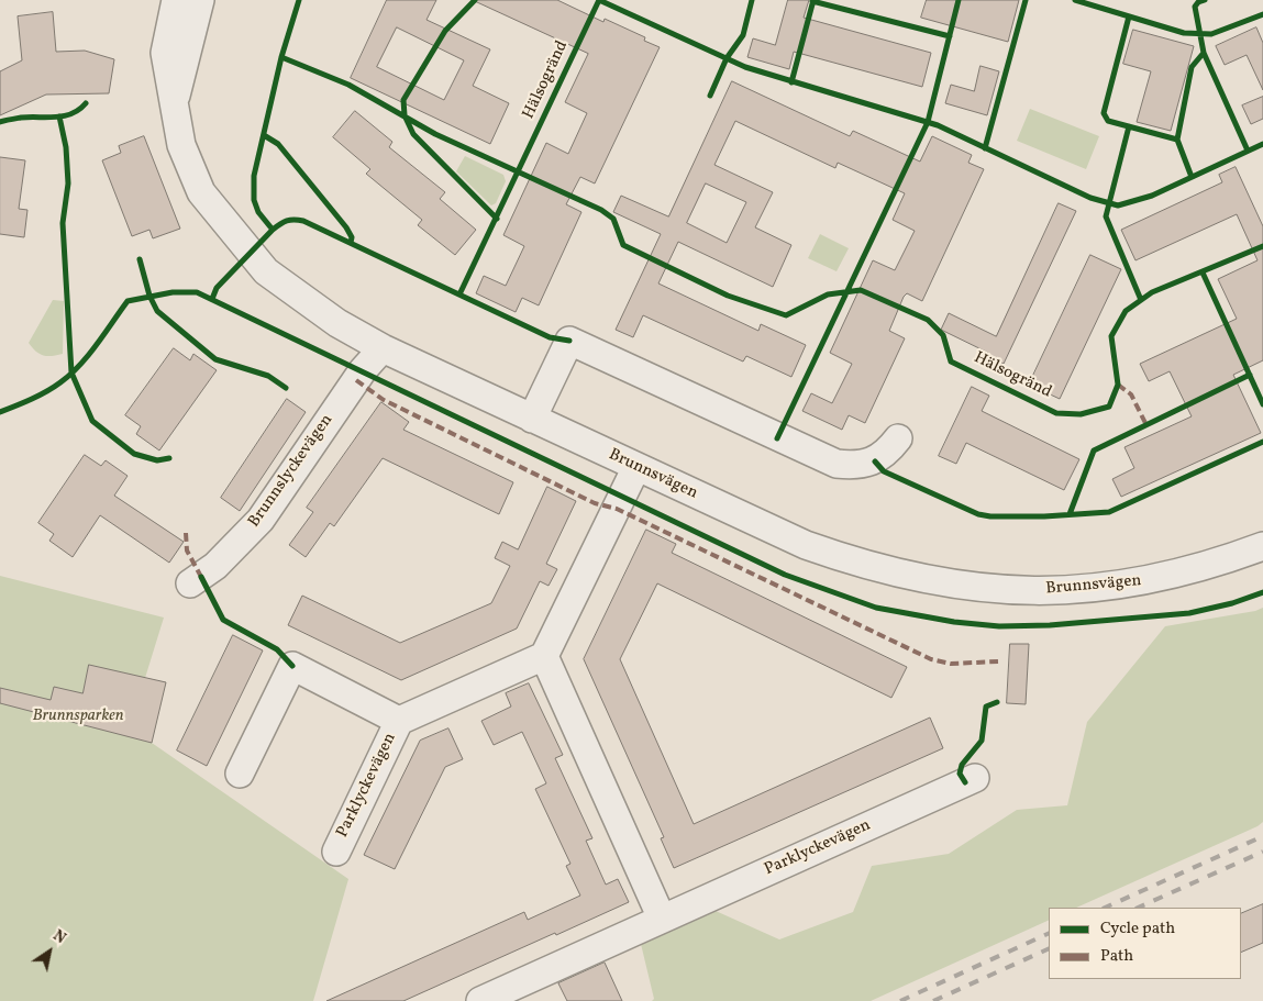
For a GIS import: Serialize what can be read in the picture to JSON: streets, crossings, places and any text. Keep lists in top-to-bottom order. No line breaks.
{"streets":{"street":["Brunnslyckevägen","Brunnsvägen","Parklyckevägen"],"cycle path":["Hälsogränd"]},"crossings":[["Brunnslyckevägen","Brunnsvägen"]],"parks":["Brunnsparken"],"legend":["Cycle path","Path"],"north":"top right"}
